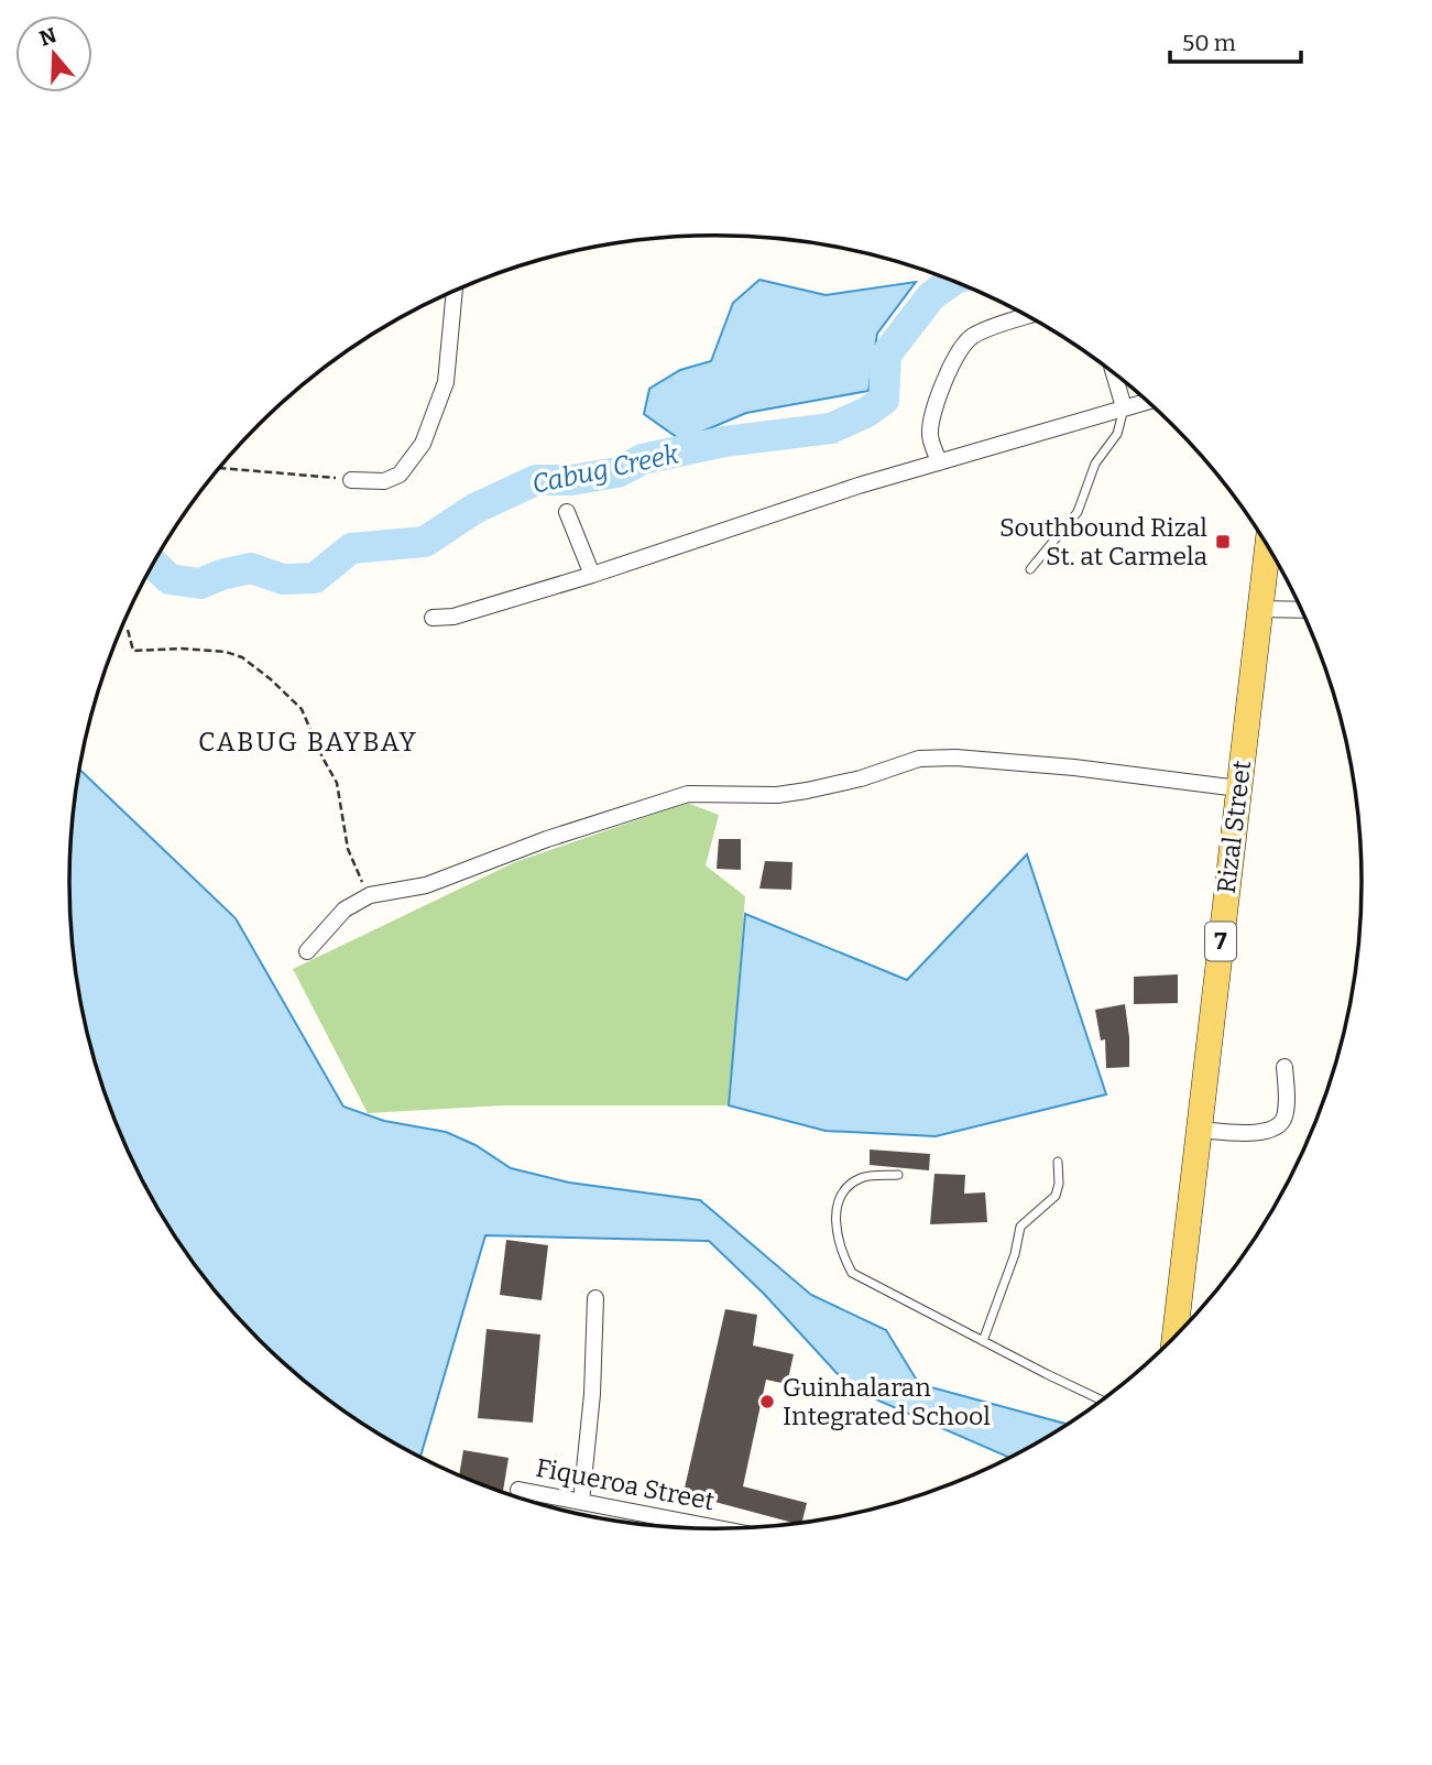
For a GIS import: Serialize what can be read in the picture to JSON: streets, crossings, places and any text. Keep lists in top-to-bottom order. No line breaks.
{"streets":{"main road":["Rizal Street","7"],"street":["Fiqueroa Street"]},"districts":["CABUG BAYBAY"],"water":["Cabug Creek"],"places":{"transit":["Southbound Rizal St. at Carmela"],"other":["Guinhalaran Integrated School"]},"scale_bar":"50 m","north":"top"}
